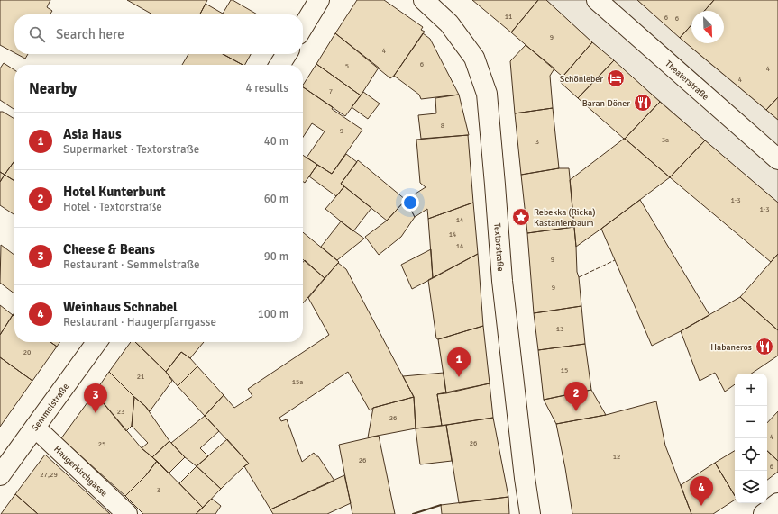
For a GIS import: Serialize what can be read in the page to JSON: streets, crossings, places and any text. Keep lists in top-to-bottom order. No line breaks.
{"streets":{"street":["Theaterstraße","Textorstraße","Semmelstraße","Haugerkirchgasse"]},"crossings":[["Semmelstraße","Haugerkirchgasse"]],"places":{"hotel":["Schönleber"],"restaurant":["Baran Döner","Habaneros"],"place":["Rebekka (Ricka) Kastanienbaum"]},"house_numbers":["11","6","6","9","4","6","5","4","4","7","8","9","3a","3","1-3","1-3","14","14","14","9","9","13","20","15","21","15a","23","26","4","26","25","12","26","6","27,29","3"],"north":"bottom right","page":{"search":"Search here","heading":["Nearby","4 results"],"list":[{"mark":"1","name":"Asia Haus","note":"Supermarket · Textorstraße","value":"40 m"},{"mark":"2","name":"Hotel Kunterbunt","note":"Hotel · Textorstraße","value":"60 m"},{"mark":"3","name":"Cheese & Beans","note":"Restaurant · Semmelstraße","value":"90 m"},{"mark":"4","name":"Weinhaus Schnabel","note":"Restaurant · Haugerpfarrgasse","value":"100 m"}],"pins":["1","2","3","4"],"map_buttons":["+","−"]}}
